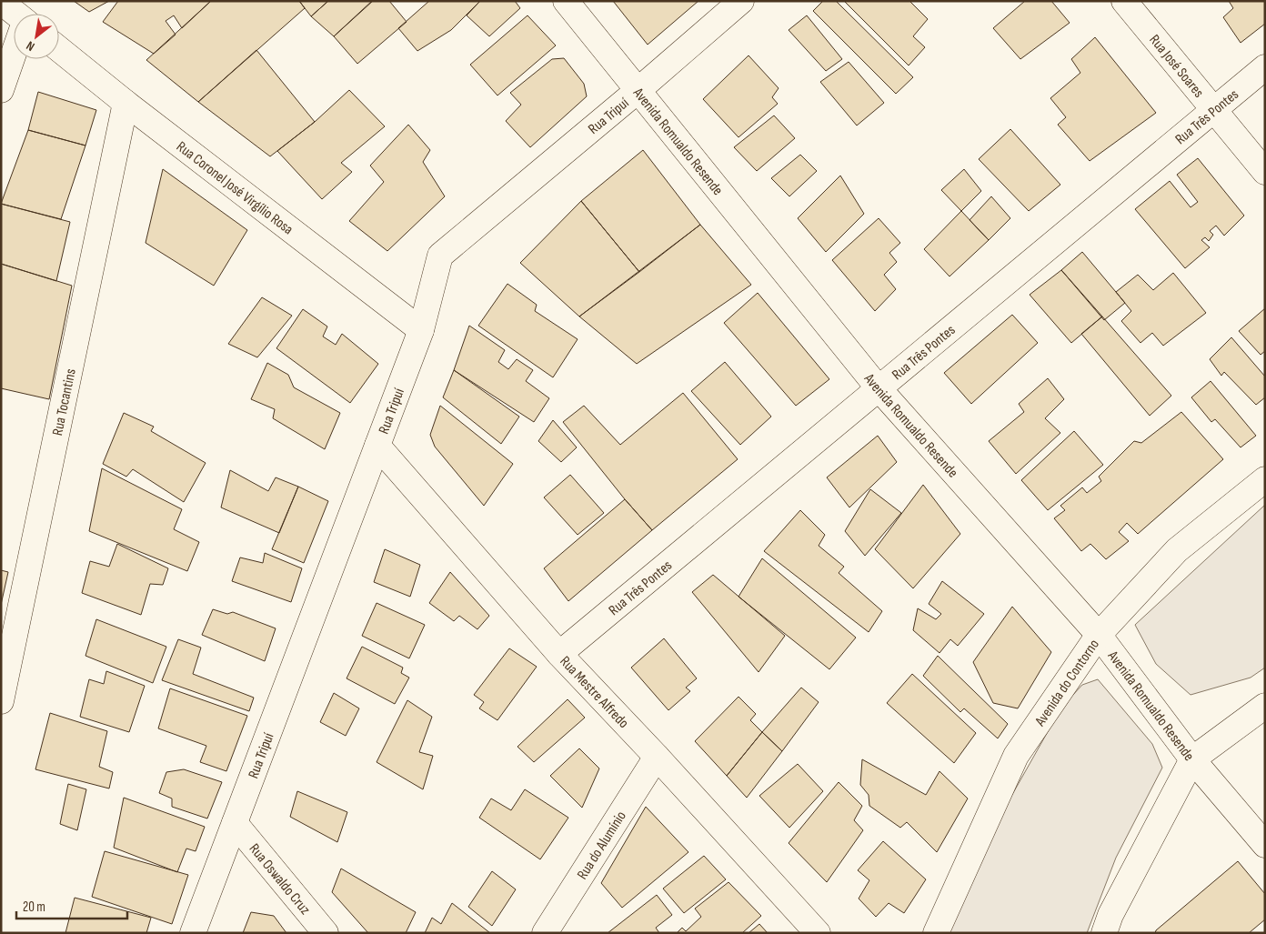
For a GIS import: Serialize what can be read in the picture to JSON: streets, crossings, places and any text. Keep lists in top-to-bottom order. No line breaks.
{"streets":{"street":["Rua José Soares","Rua Tripuí","Rua Três Pontes","Avenida Romualdo Resende","Rua Coronel José Virgílio Rosa","Rua Tocantins","Avenida do Contorno","Rua Mestre Alfredo","Rua do Alumínio","Rua Oswaldo Cruz"]},"crossings":[["Rua José Soares","Rua Três Pontes"],["Rua Tripuí","Avenida Romualdo Resende"],["Rua Tripuí","Rua Coronel José Virgílio Rosa"],["Rua Tripuí","Rua Mestre Alfredo"],["Rua Tripuí","Rua Oswaldo Cruz"],["Rua Três Pontes","Avenida Romualdo Resende"],["Rua Três Pontes","Rua Mestre Alfredo"],["Avenida Romualdo Resende","Avenida do Contorno"],["Rua Coronel José Virgílio Rosa","Rua Tocantins"],["Rua Mestre Alfredo","Rua do Alumínio"]],"scale_bar":"20 m","north":"bottom left"}
